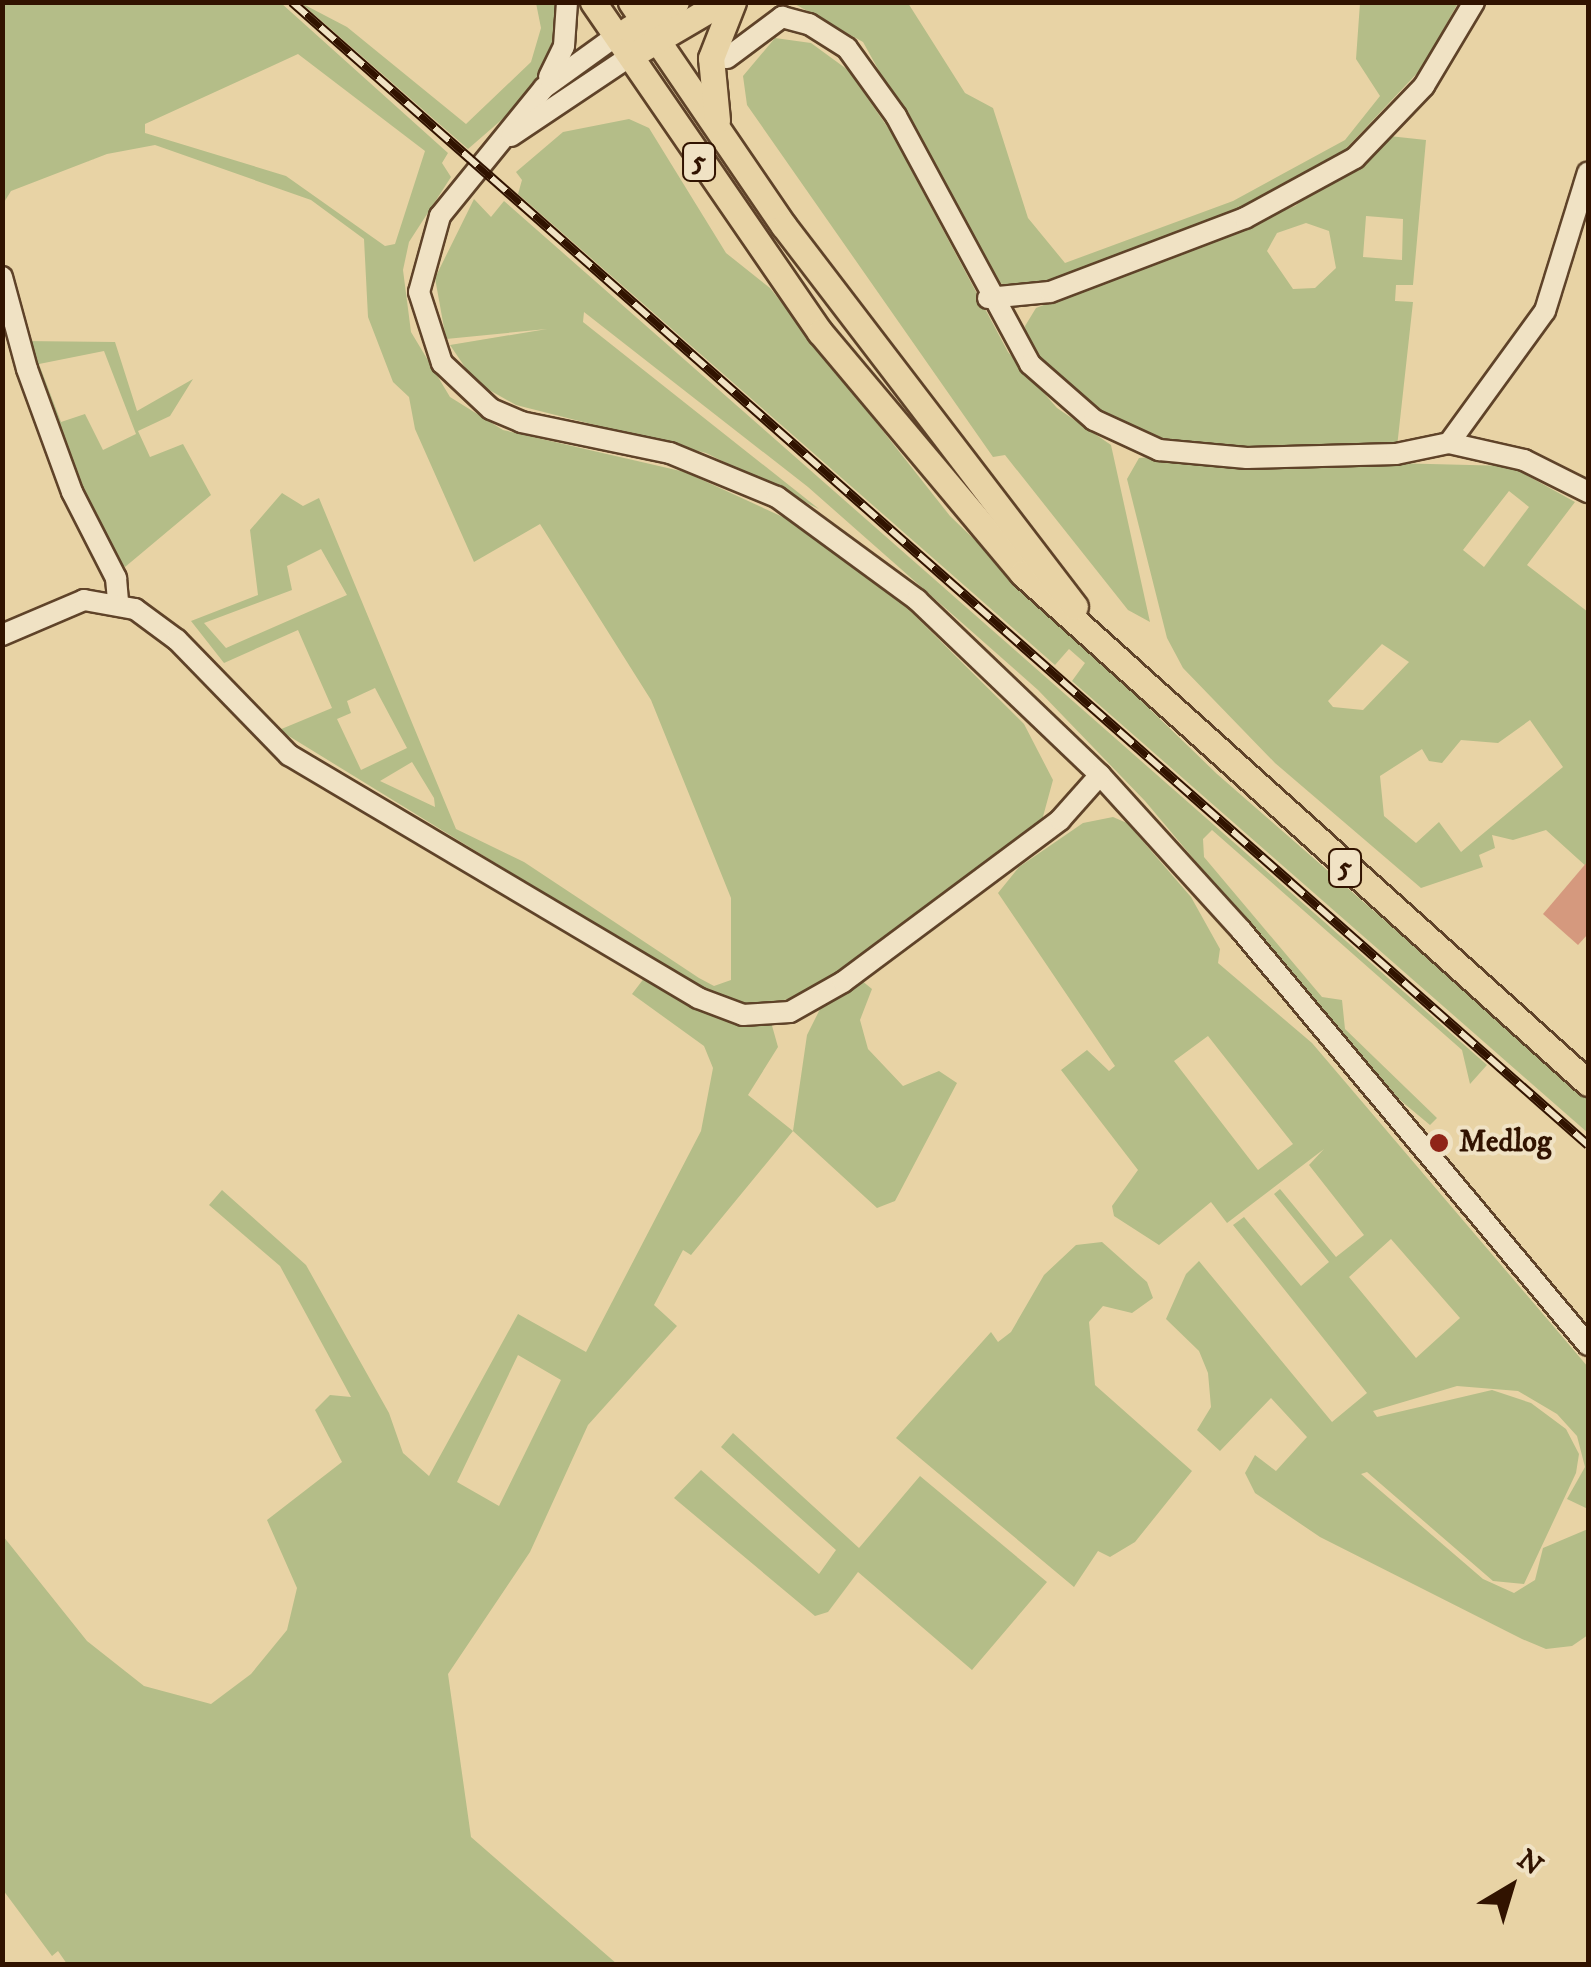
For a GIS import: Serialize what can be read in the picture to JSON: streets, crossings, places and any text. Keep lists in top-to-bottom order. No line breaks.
{"streets":{"main road":["5"]},"places":["Medlog"],"north":"top right"}
